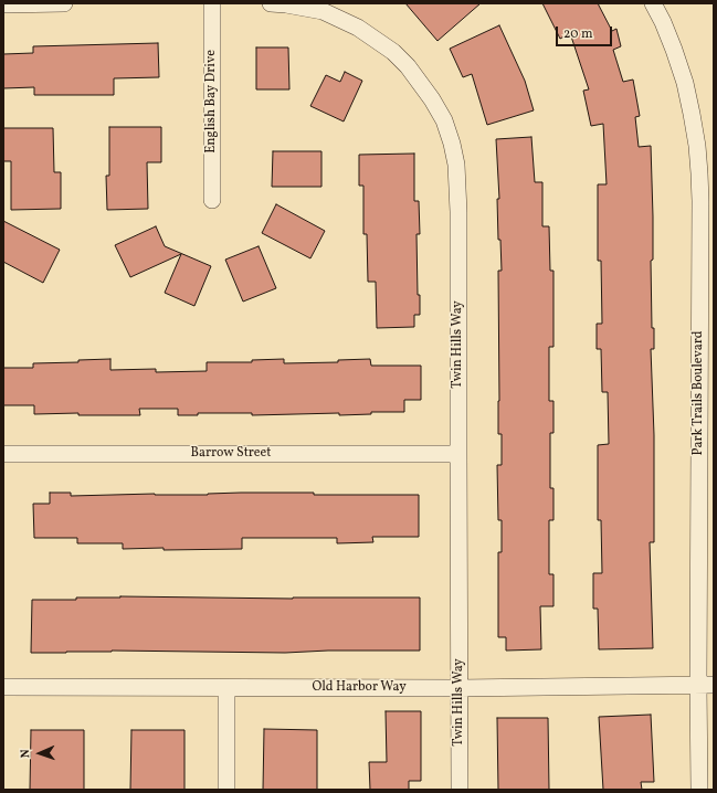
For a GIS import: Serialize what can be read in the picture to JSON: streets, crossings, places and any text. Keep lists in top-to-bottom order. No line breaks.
{"streets":{"street":["English Bay Drive","Twin Hills Way","Park Trails Boulevard","Barrow Street","Old Harbor Way"]},"crossings":[["Twin Hills Way","Barrow Street"],["Twin Hills Way","Old Harbor Way"],["Park Trails Boulevard","Old Harbor Way"]],"scale_bar":"20 m","north":"left"}
